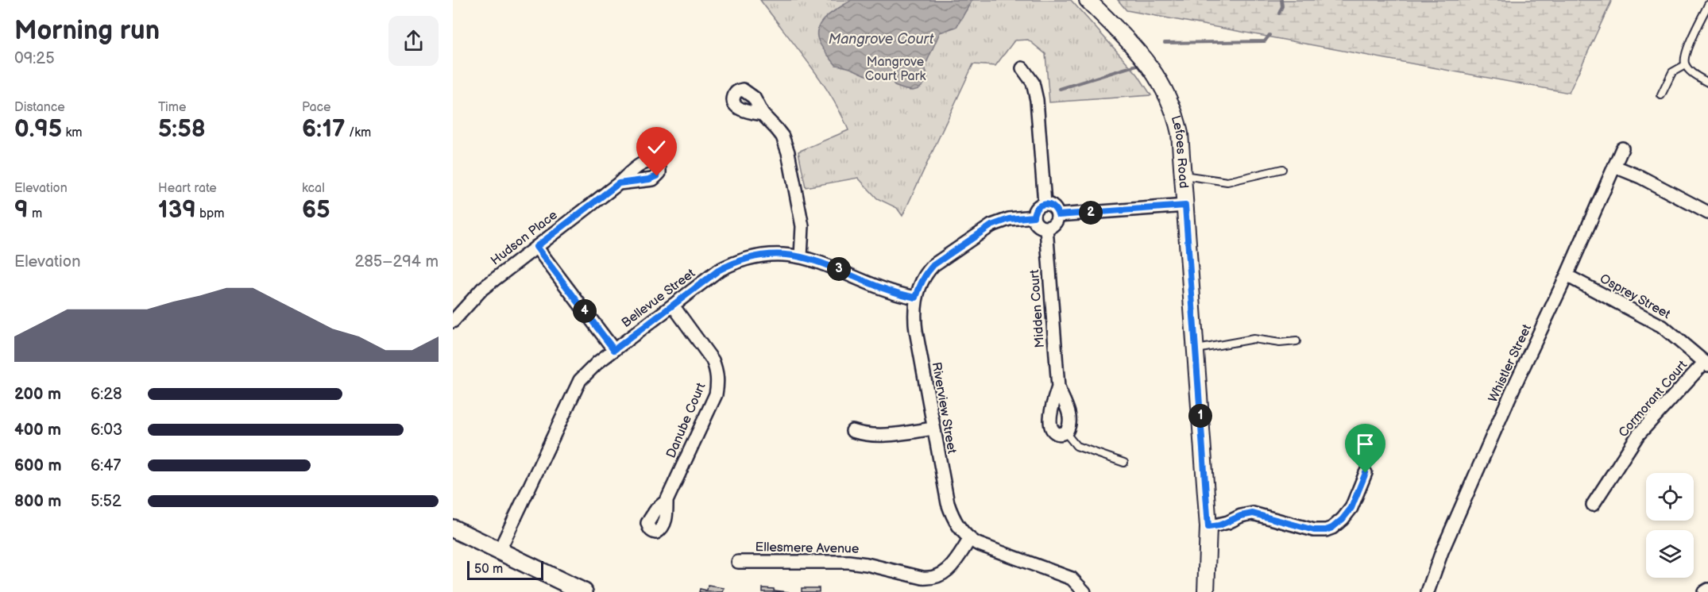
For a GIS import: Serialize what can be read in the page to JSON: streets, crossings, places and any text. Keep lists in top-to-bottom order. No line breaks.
{"streets":{"street":["Lefoes Road","Hudson Place","Osprey Street","Bellevue Street","Midden Court","Whistler Street","Cormorant Court","Riverview Street","Danube Court","Ellesmere Avenue"]},"crossings":[["Osprey Street","Whistler Street"],["Osprey Street","Cormorant Court"],["Bellevue Street","Riverview Street"],["Bellevue Street","Danube Court"],["Midden Court","Riverview Street"],["Riverview Street","Ellesmere Avenue"]],"water":["Mangrove Court"],"parks":["Mangrove Court Park"],"scale_bar":"50 m","page":{"heading":["Morning run","09:25"],"stats":[["Distance","0.95 km"],["Time","5:58"],["Pace","6:17 /km"],["Elevation","9 m"],["Heart rate","139 bpm"],["kcal","65"]],"pins":["2","3","4","1"],"chart":["Elevation","285–294 m"],"list":[{"name":"200 m","note":"6:28"},{"name":"400 m","note":"6:03"},{"name":"600 m","note":"6:47"},{"name":"800 m","note":"5:52"}],"scale":"50 m"}}
